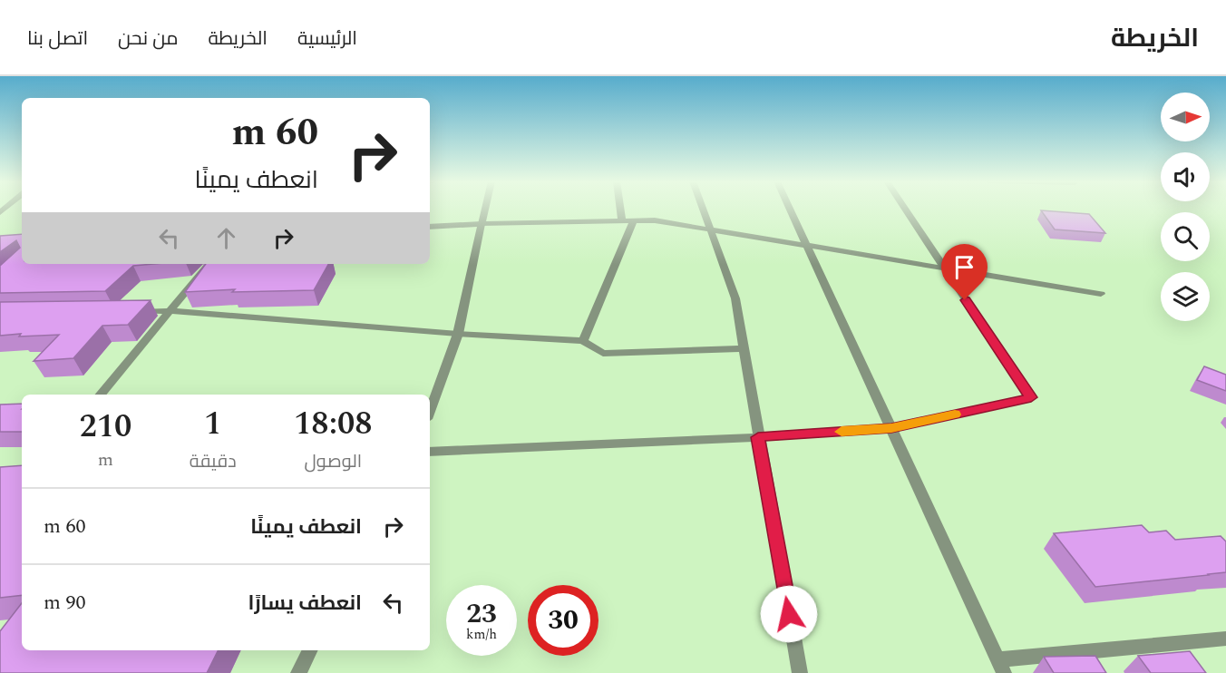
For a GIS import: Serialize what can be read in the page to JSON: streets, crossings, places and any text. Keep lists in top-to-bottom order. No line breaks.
{"north":"right","page":{"header":"الخريطة","nav":["الرئيسية","الخريطة","من نحن","اتصل بنا"],"turn":["60 m","انعطف يمينًا"],"eta":["18:08","الوصول","1","دقيقة","210","m"],"list":[{"name":"انعطف يمينًا","value":"60 m"},{"name":"انعطف يسارًا","value":"90 m"}],"speed":"23 km/h","limit":"30"}}
